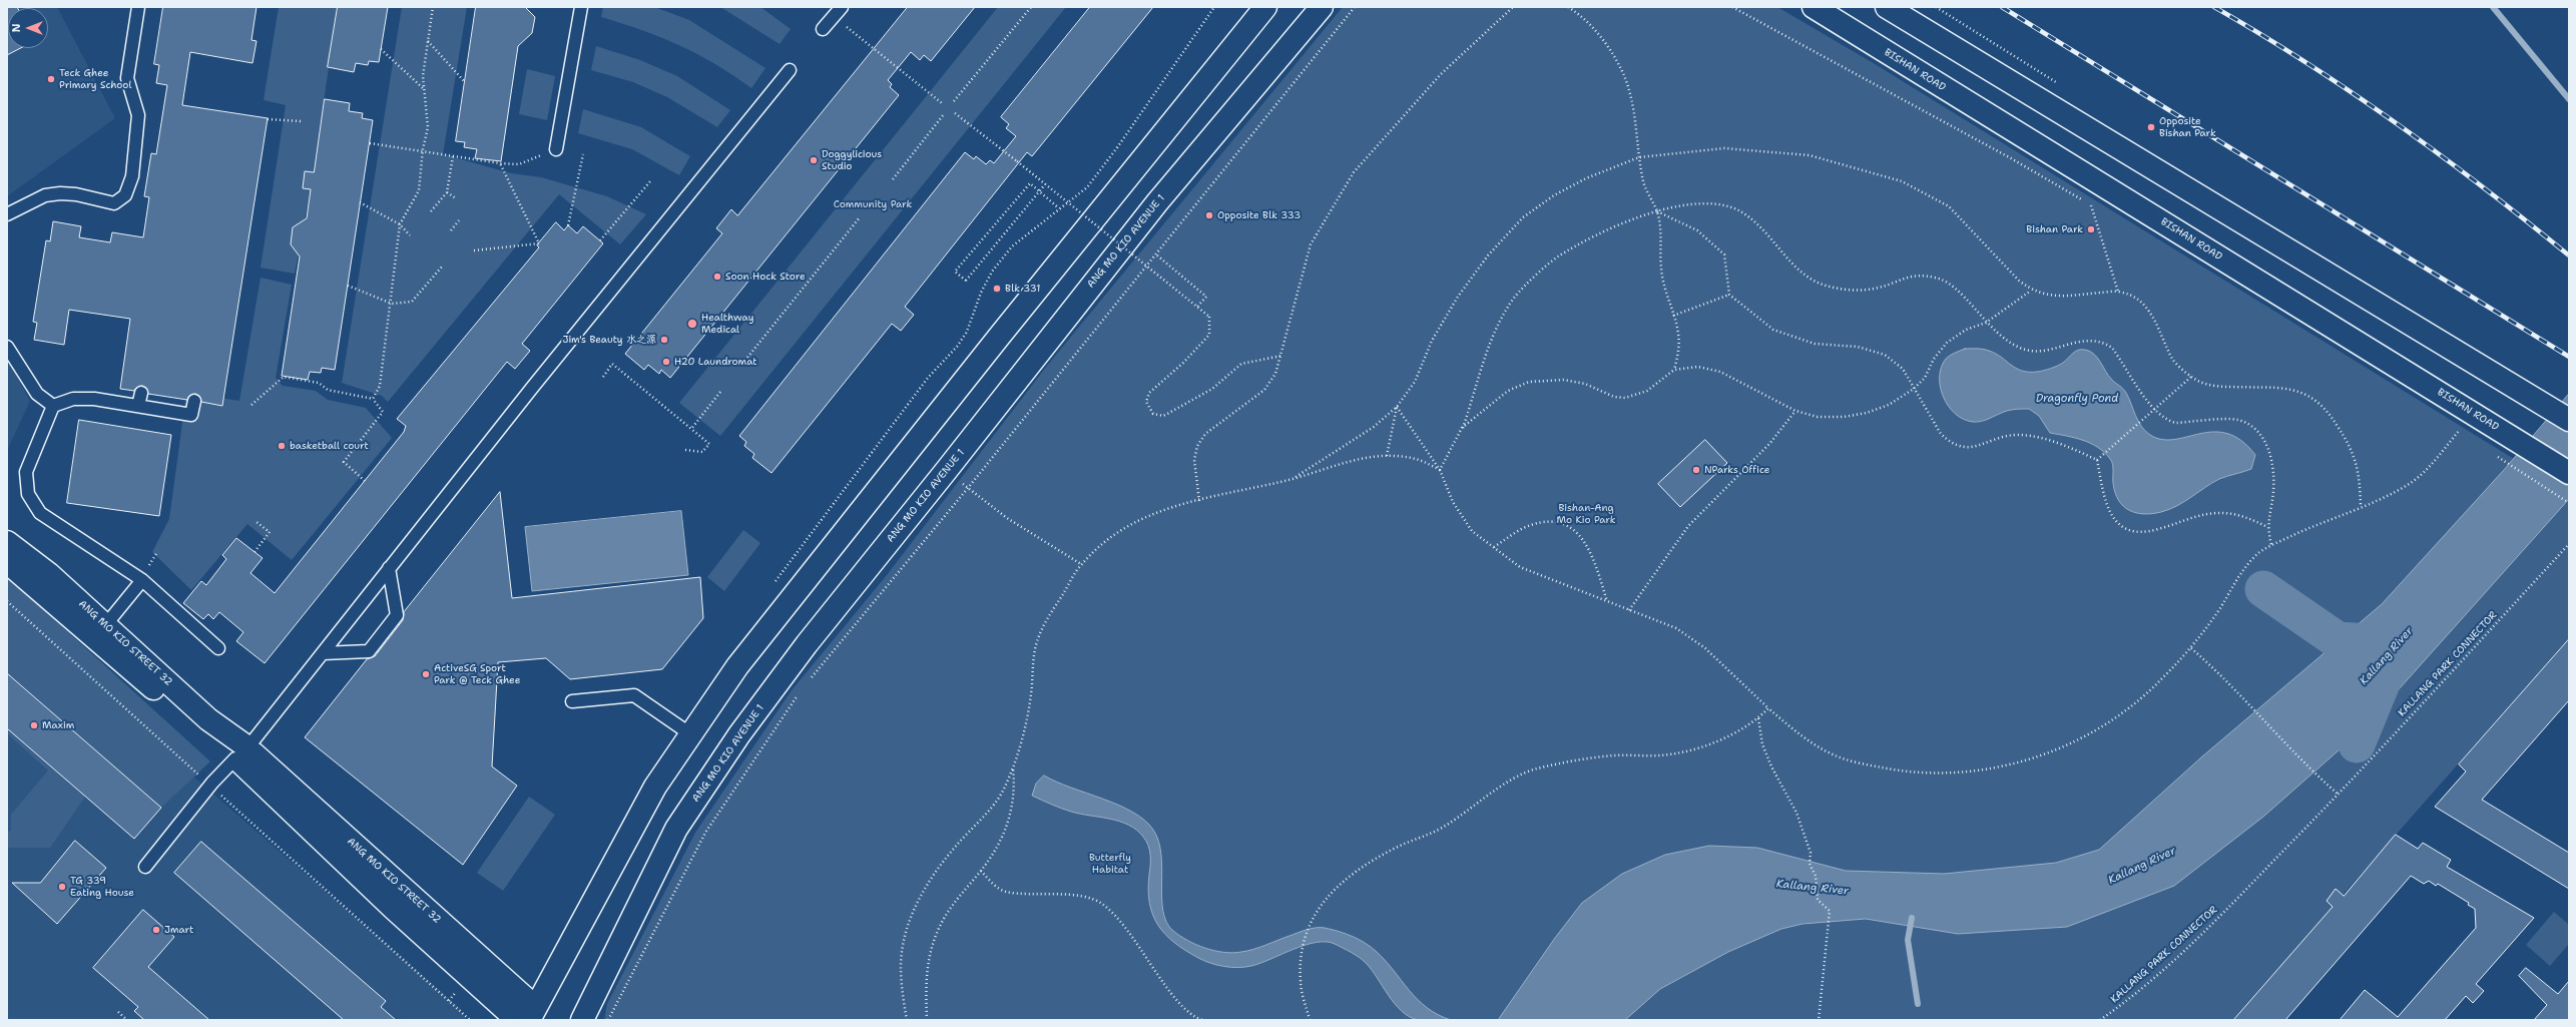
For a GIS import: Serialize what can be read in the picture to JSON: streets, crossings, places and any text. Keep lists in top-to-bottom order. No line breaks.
{"streets":{"main road":["BISHAN ROAD","ANG MO KIO AVENUE 1","ANG MO KIO STREET 32"],"path":["KALLANG PARK CONNECTOR"]},"water":["Dragonfly Pond","Kallang River"],"parks":["Community Park","Bishan-Ang Mo Kio Park","Butterfly Habitat"],"places":["Teck Ghee Primary School","Opposite Bishan Park","Doggylicious Studio","Opposite Blk 333","Bishan Park","Soon Hock Store","Blk 331","Healthway Medical","Jim's Beauty 水之源","H20 Laundromat","basketball court","NParks Office","ActiveSG Sport Park @ Teck Ghee","Maxim","TG 339 Eating House","Jmart"],"north":"left"}
